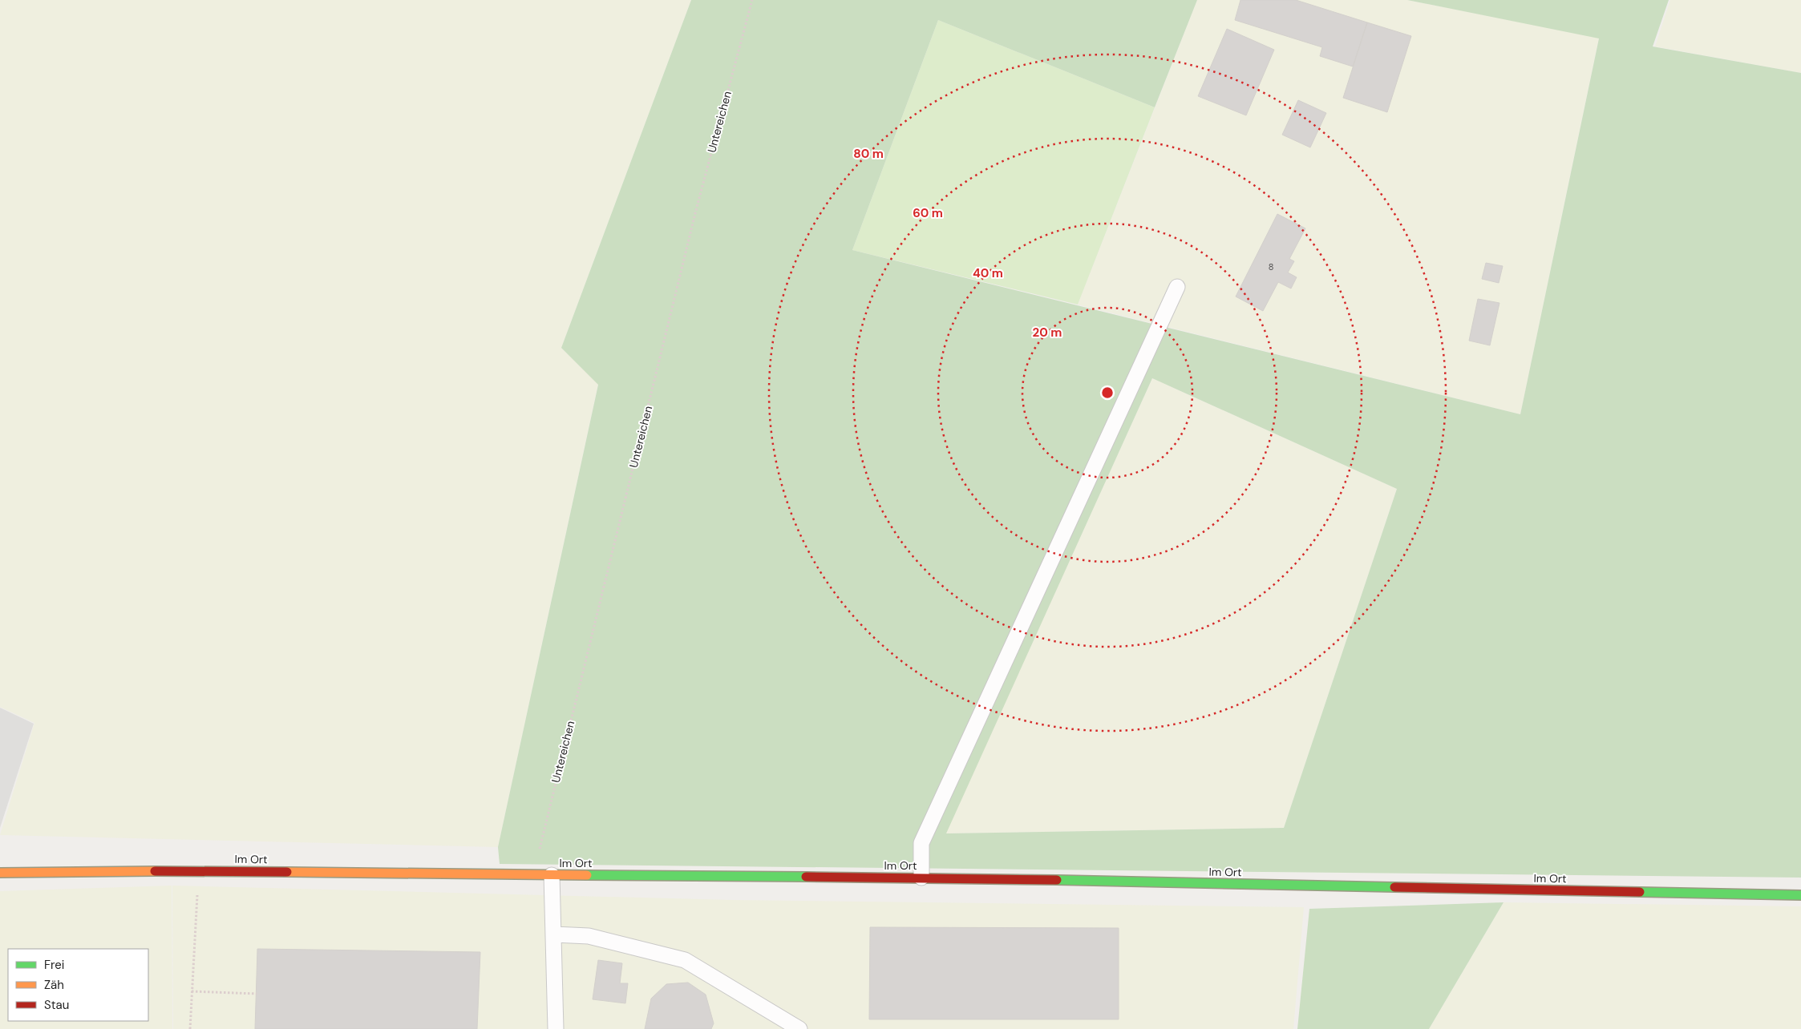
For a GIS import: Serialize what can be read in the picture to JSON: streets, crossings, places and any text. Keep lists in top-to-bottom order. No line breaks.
{"streets":{"street":["Im Ort"],"path":["Untereichen"]},"crossings":[["Untereichen","Im Ort"]],"house_numbers":["8"],"legend":["Frei","Zäh","Stau"],"rings":["80 m","60 m","40 m","20 m"]}
